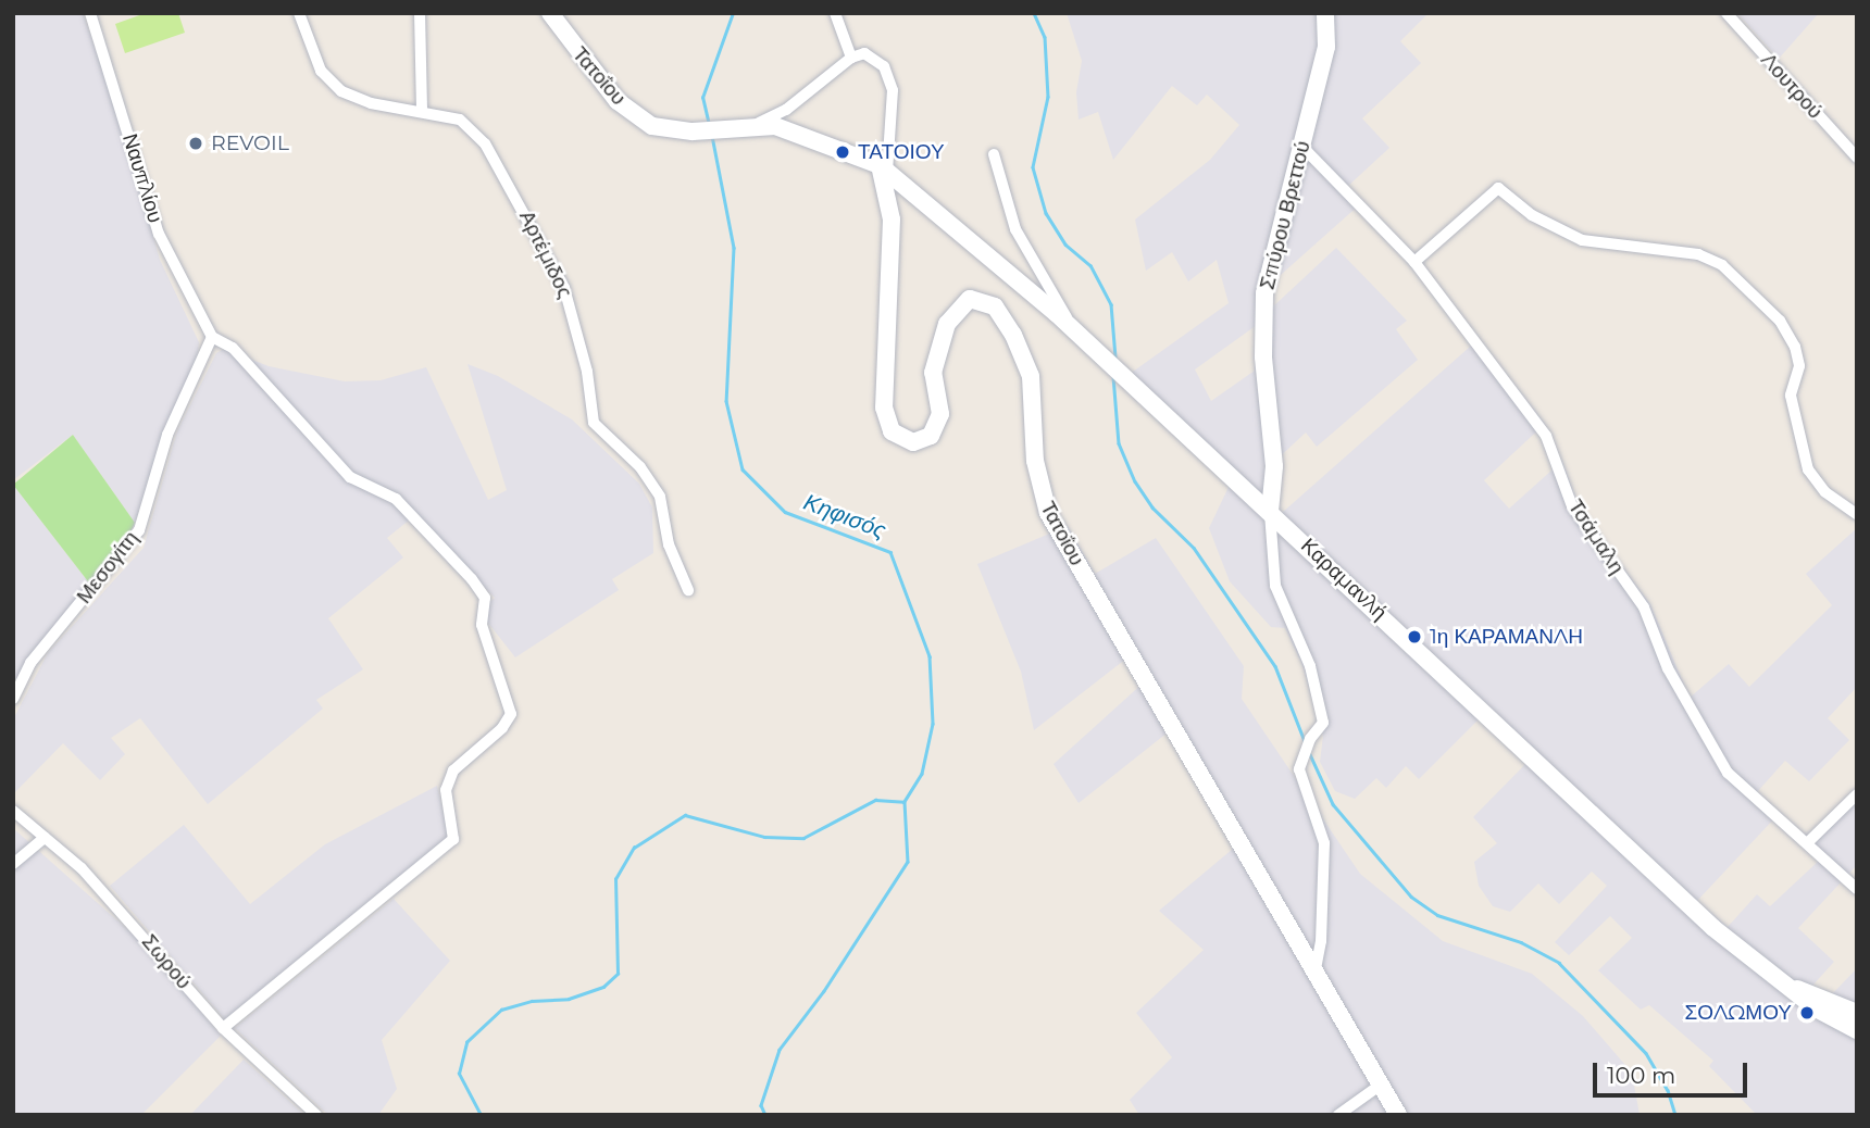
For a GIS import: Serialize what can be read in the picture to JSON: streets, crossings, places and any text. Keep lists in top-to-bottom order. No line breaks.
{"streets":{"street":["Τατοΐου","Λουτρού","Ναυπλίου","Σπύρου Βρεττού","Αρτέμιδος","Τσάμαλη","Μεσογίτη","Καραμανλή","Σωρού"]},"crossings":[["Τατοΐου","Καραμανλή"],["Ναυπλίου","Μεσογίτη"],["Σπύρου Βρεττού","Τσάμαλη"],["Σπύρου Βρεττού","Καραμανλή"]],"water":["Κηφισός"],"places":["REVOIL","ΤΑΤΟΙΟΥ","1η ΚΑΡΑΜΑΝΛΗ","ΣΟΛΩΜΟΥ"],"scale_bar":"100 m"}
